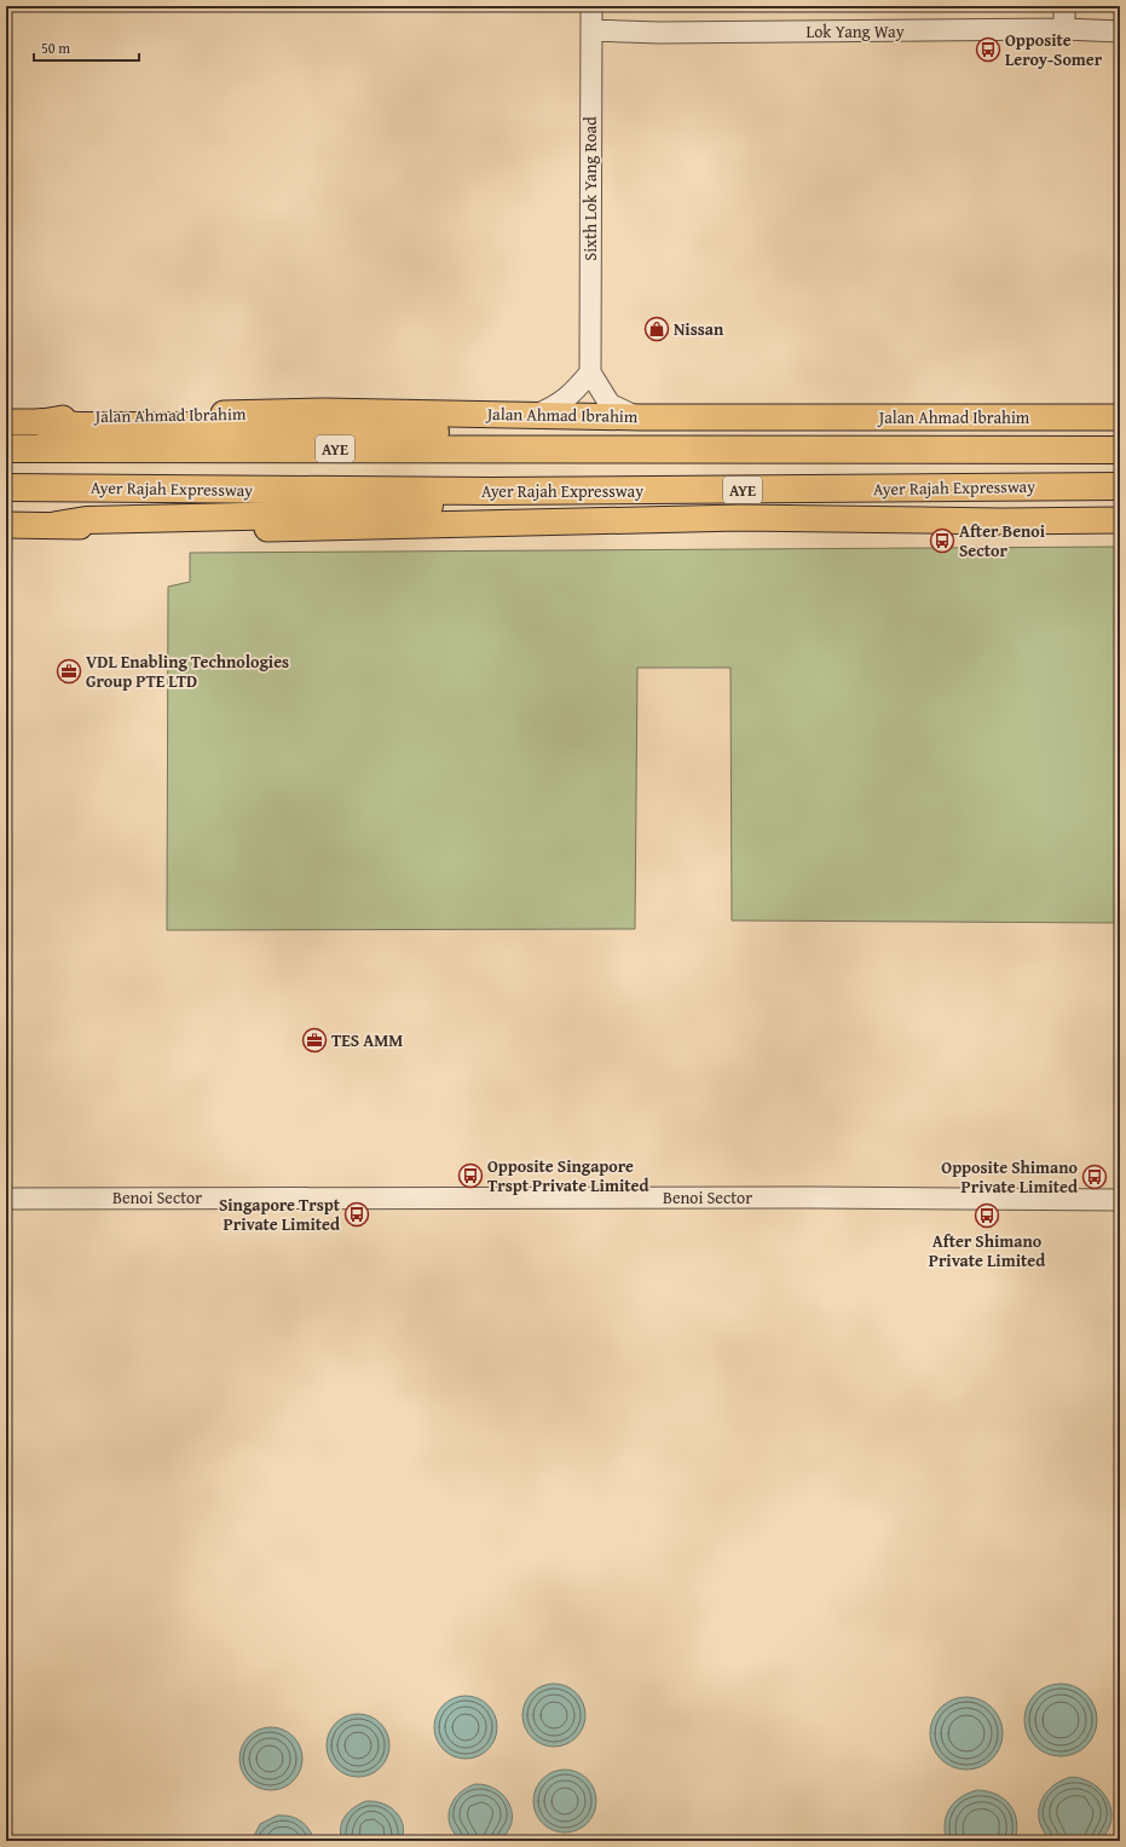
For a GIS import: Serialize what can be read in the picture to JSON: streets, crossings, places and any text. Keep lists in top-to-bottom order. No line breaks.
{"streets":{"highway":["AYE","Ayer Rajah Expressway"],"main road":["Jalan Ahmad Ibrahim"],"street":["Lok Yang Way","Sixth Lok Yang Road","Benoi Sector"]},"crossings":[["Lok Yang Way","Sixth Lok Yang Road"]],"places":{"bus stop":["Opposite Leroy-Somer","After Benoi Sector","Opposite Singapore Trspt Private Limited","Opposite Shimano Private Limited","Singapore Trspt Private Limited","After Shimano Private Limited"],"shop":["Nissan"],"office":["VDL Enabling Technologies Group PTE LTD","TES AMM"]},"scale_bar":"50 m"}
